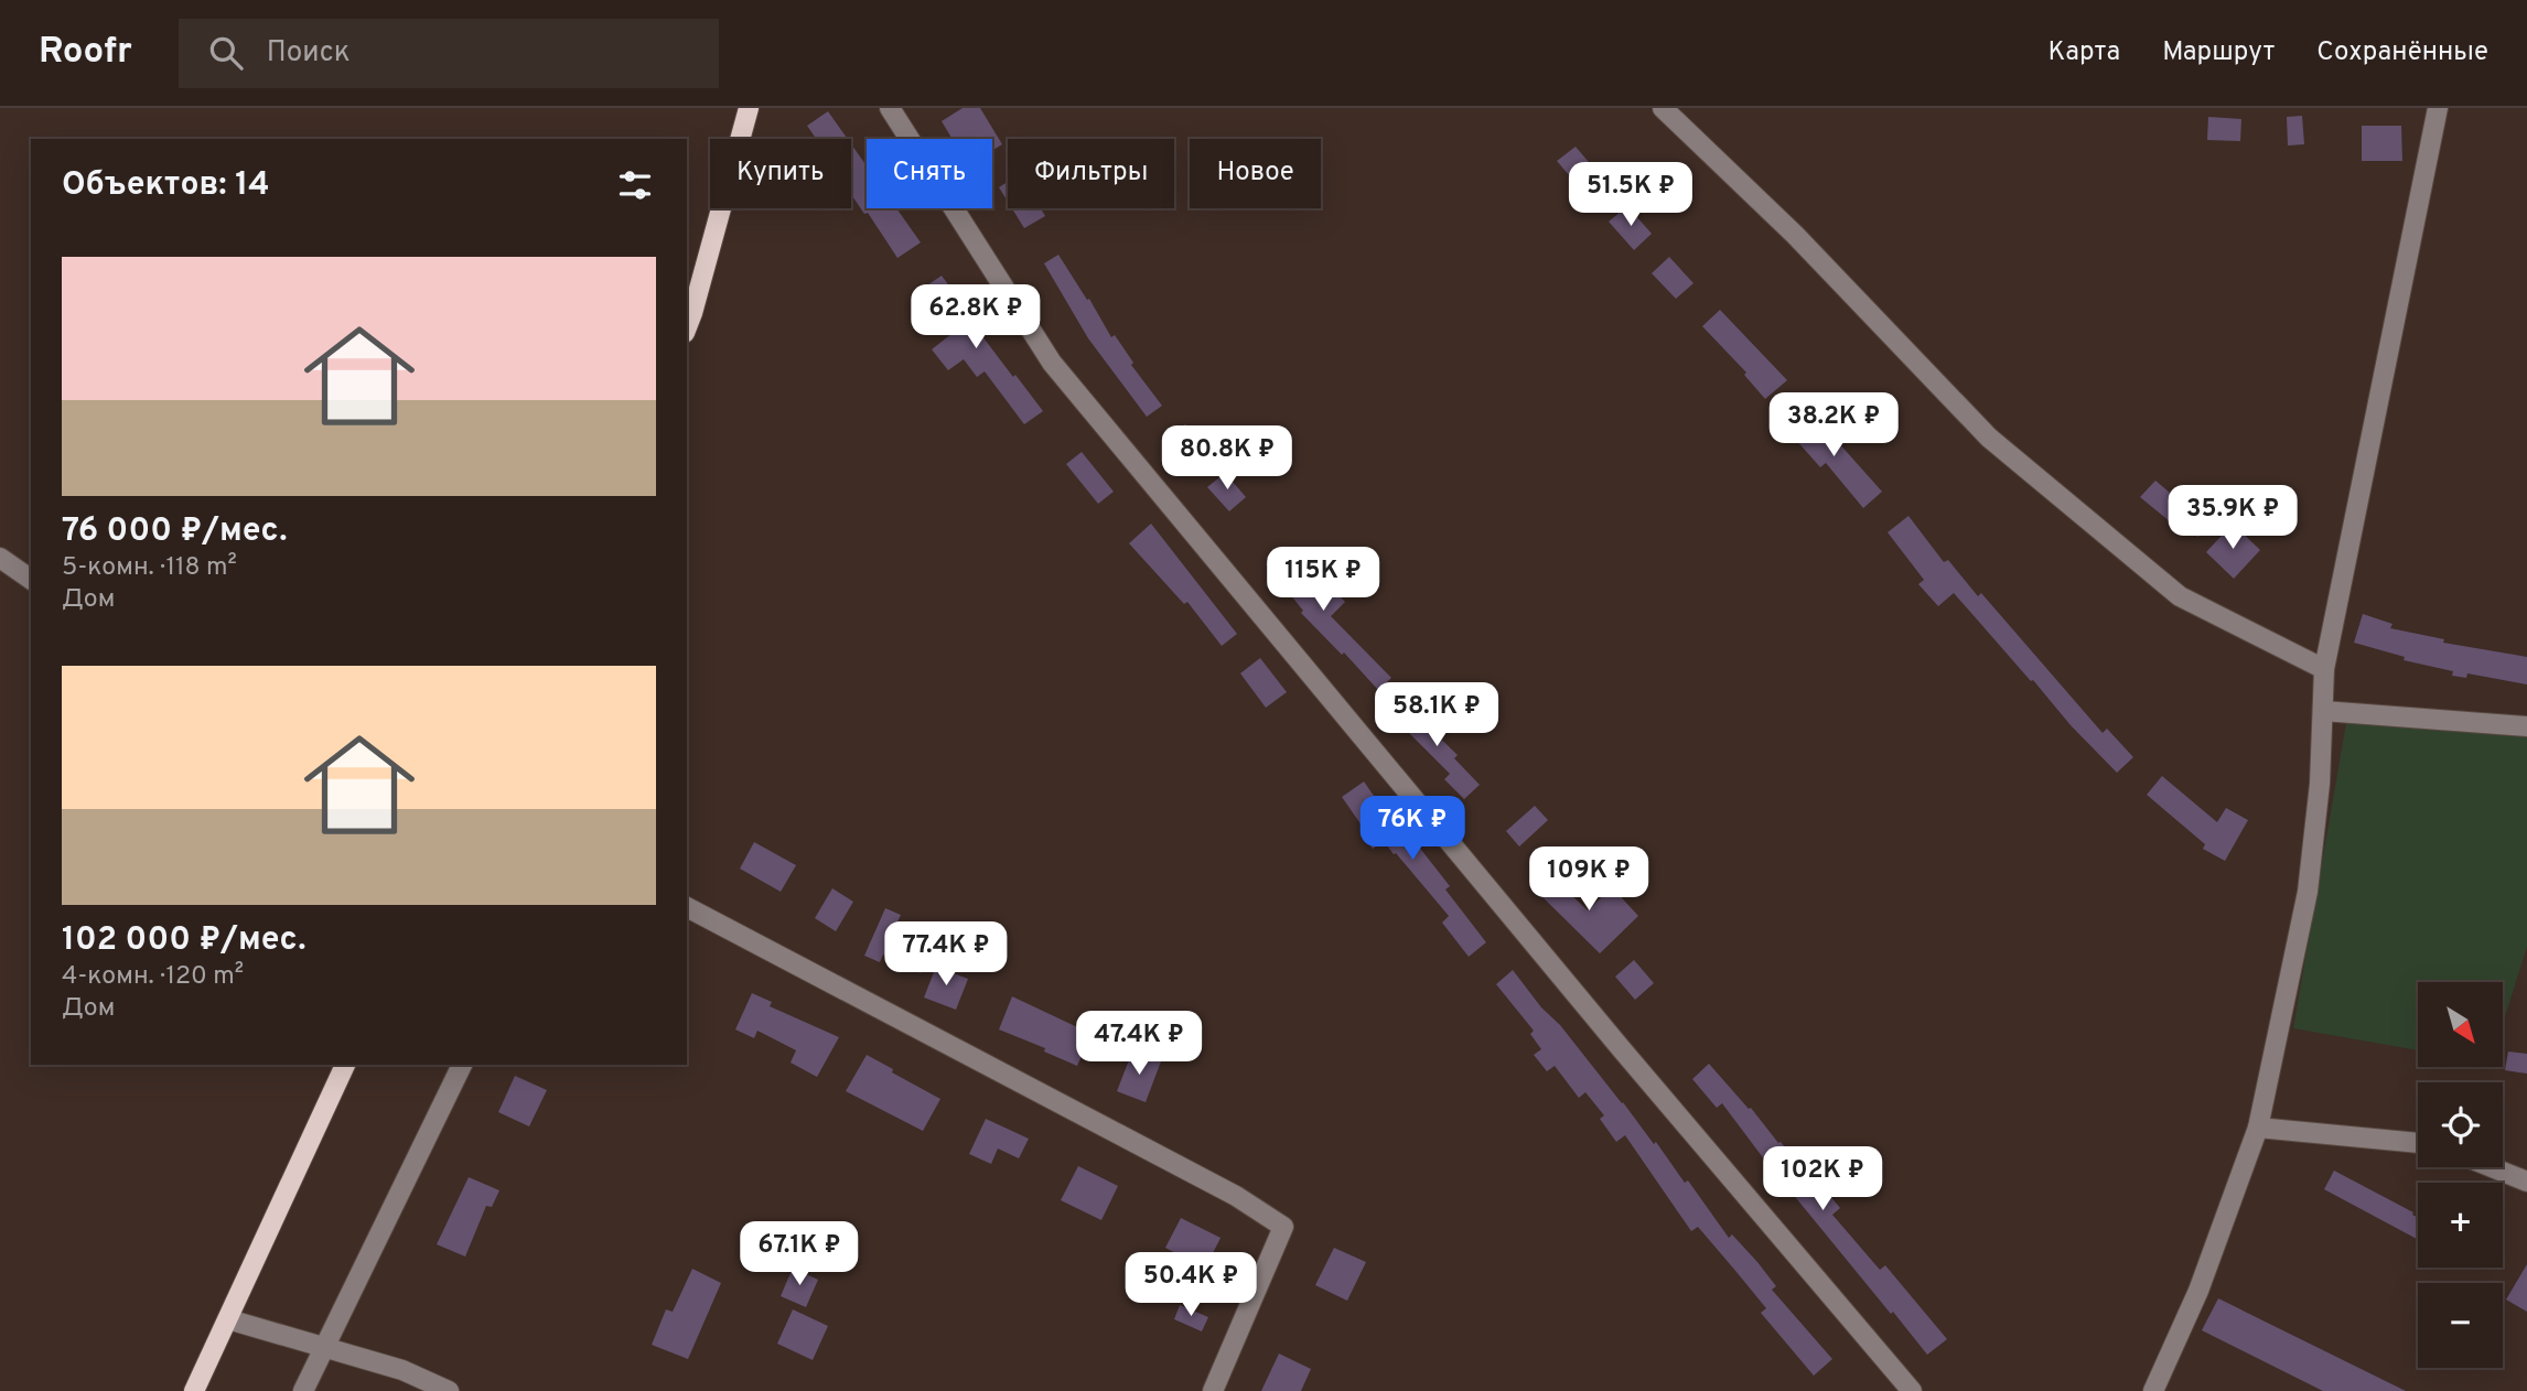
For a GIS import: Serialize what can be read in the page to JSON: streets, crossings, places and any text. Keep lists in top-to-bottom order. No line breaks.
{"north":"bottom right","page":{"header":"Roofr","search":"Поиск","nav":["Карта","Маршрут","Сохранённые"],"chip":["Купить","Снять","Фильтры","Новое"],"heading":"Объектов: 14","price":["51.5K ₽","62.8K ₽","38.2K ₽","80.8K ₽","35.9K ₽","115K ₽","58.1K ₽","76K ₽","109K ₽","77.4K ₽","47.4K ₽","102K ₽","67.1K ₽","50.4K ₽"],"list":[{"name":"76 000 ₽/мес.","note":"5-комн. · 118 m² · Дом"},{"name":"102 000 ₽/мес.","note":"4-комн. · 120 m² · Дом"}],"map_buttons":["+","−"]}}
